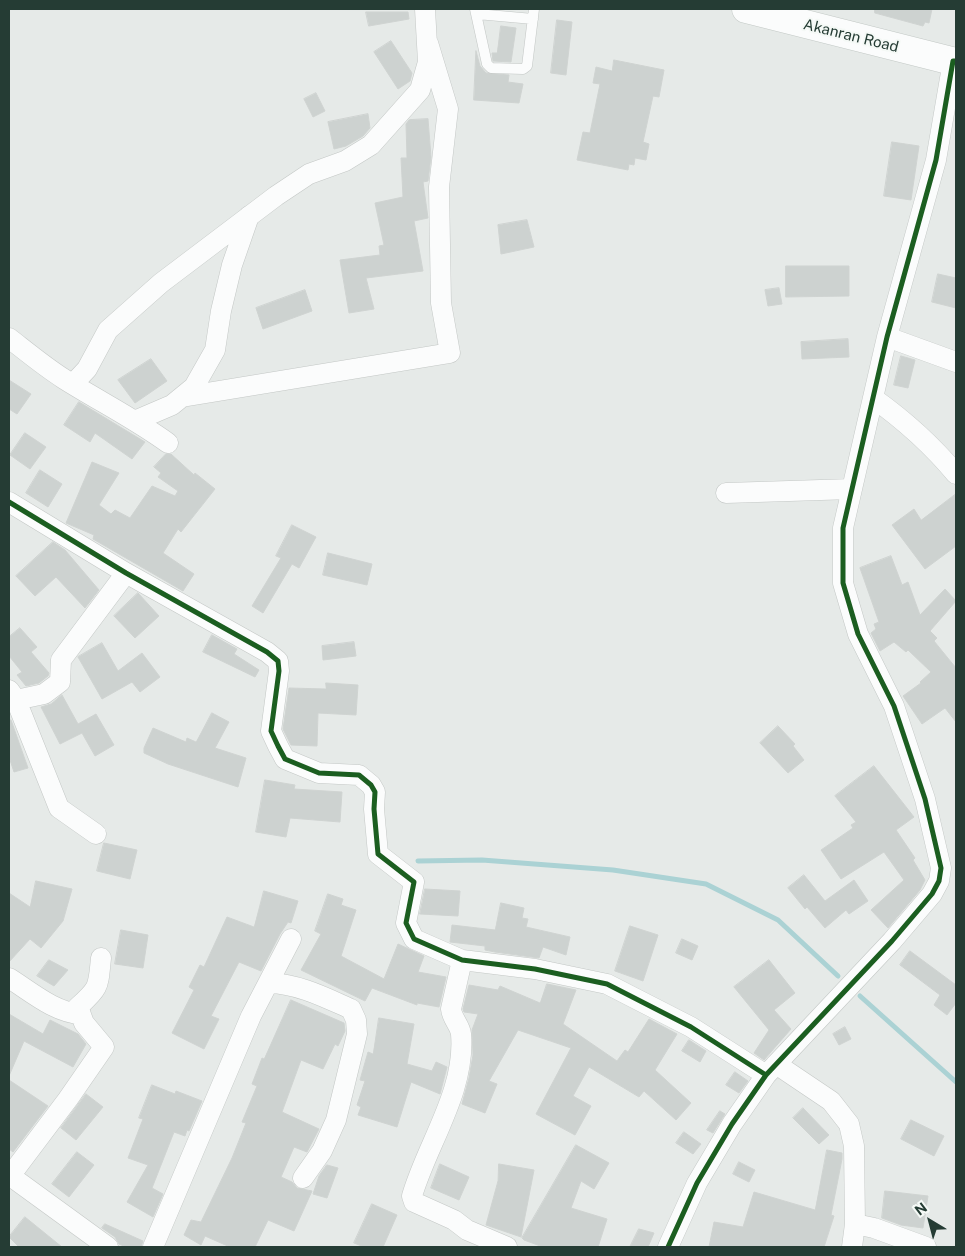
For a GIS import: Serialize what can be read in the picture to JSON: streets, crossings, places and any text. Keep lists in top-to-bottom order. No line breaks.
{"streets":{"main road":["Akanran Road"]},"north":"top left"}
